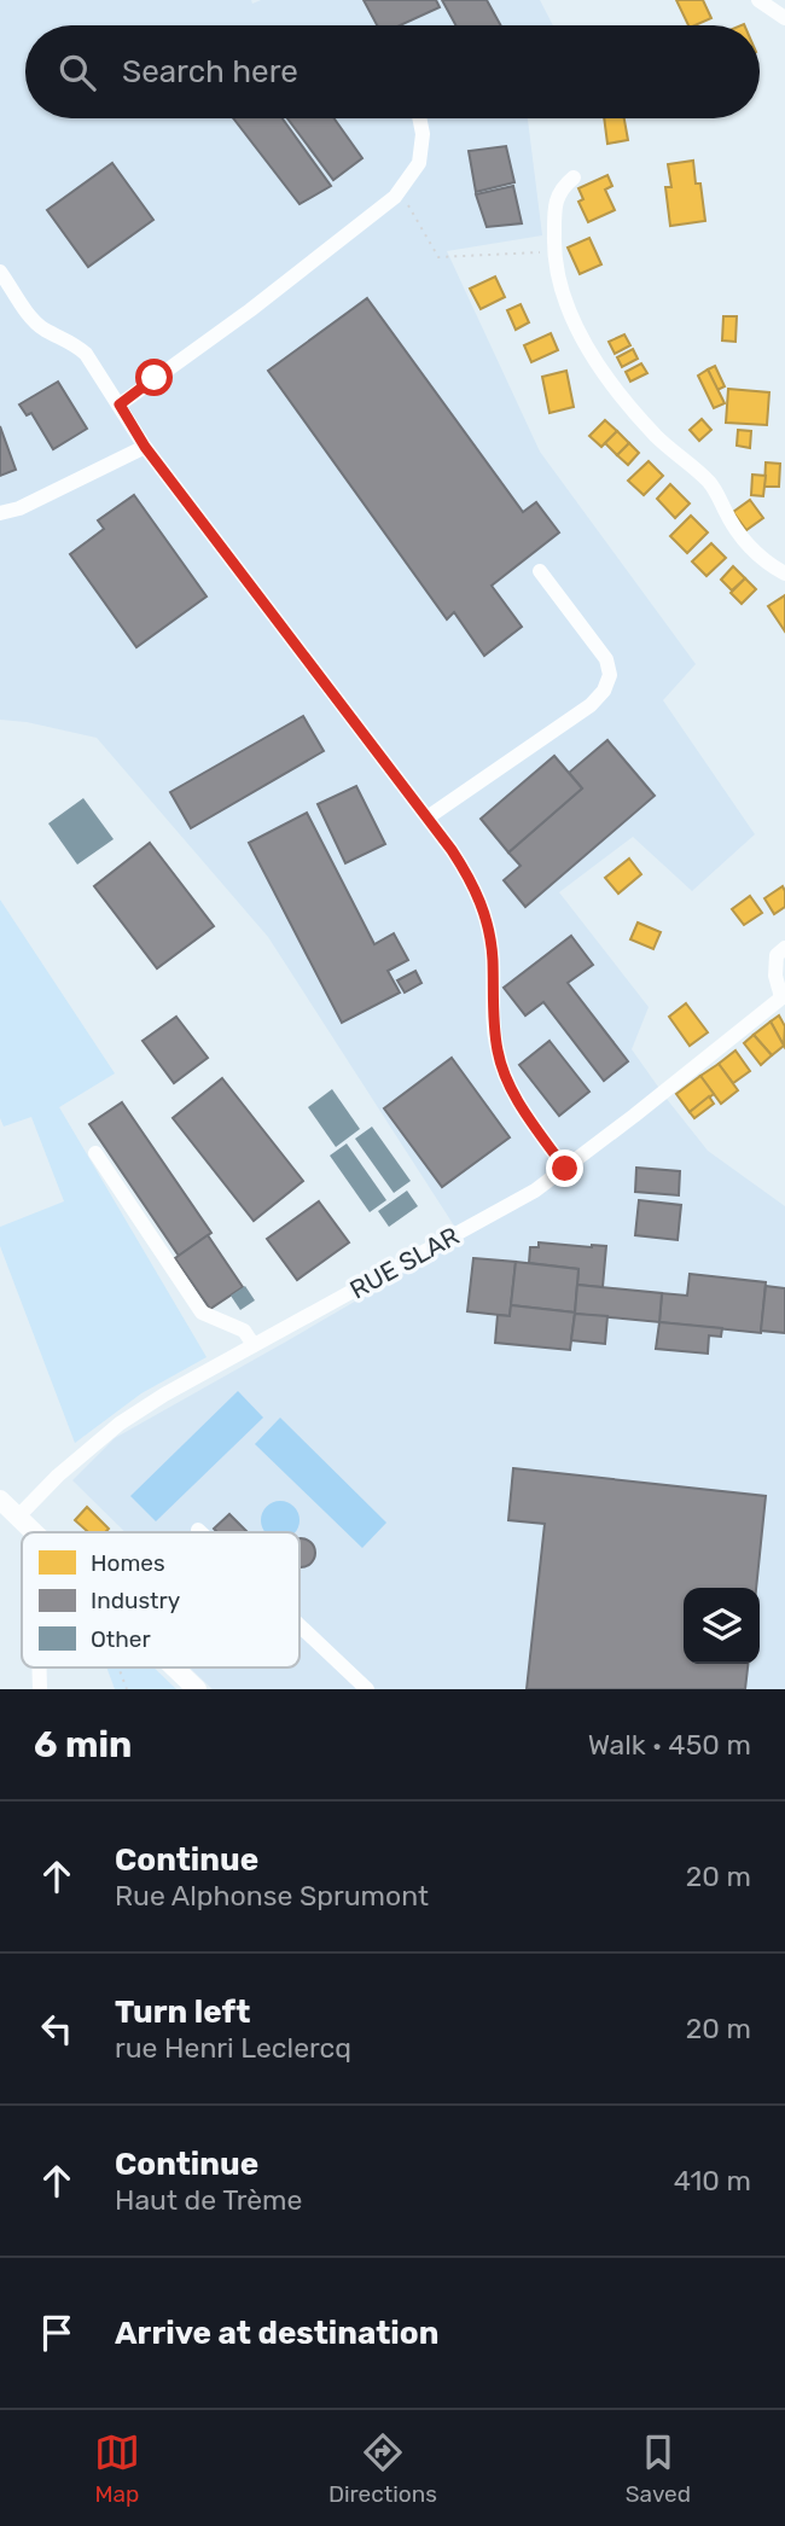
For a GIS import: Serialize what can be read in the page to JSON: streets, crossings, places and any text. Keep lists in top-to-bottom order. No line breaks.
{"streets":{"street":["RUE SLAR"]},"legend":["Homes","Industry","Other"],"page":{"search":"Search here","heading":["6 min","Walk · 450 m"],"list":[["Continue","Rue Alphonse Sprumont","20 m"],["Turn left","rue Henri Leclercq","20 m"],["Continue","Haut de Trème","410 m"],"Arrive at destination"],"nav":["Map","Directions","Saved"]}}
